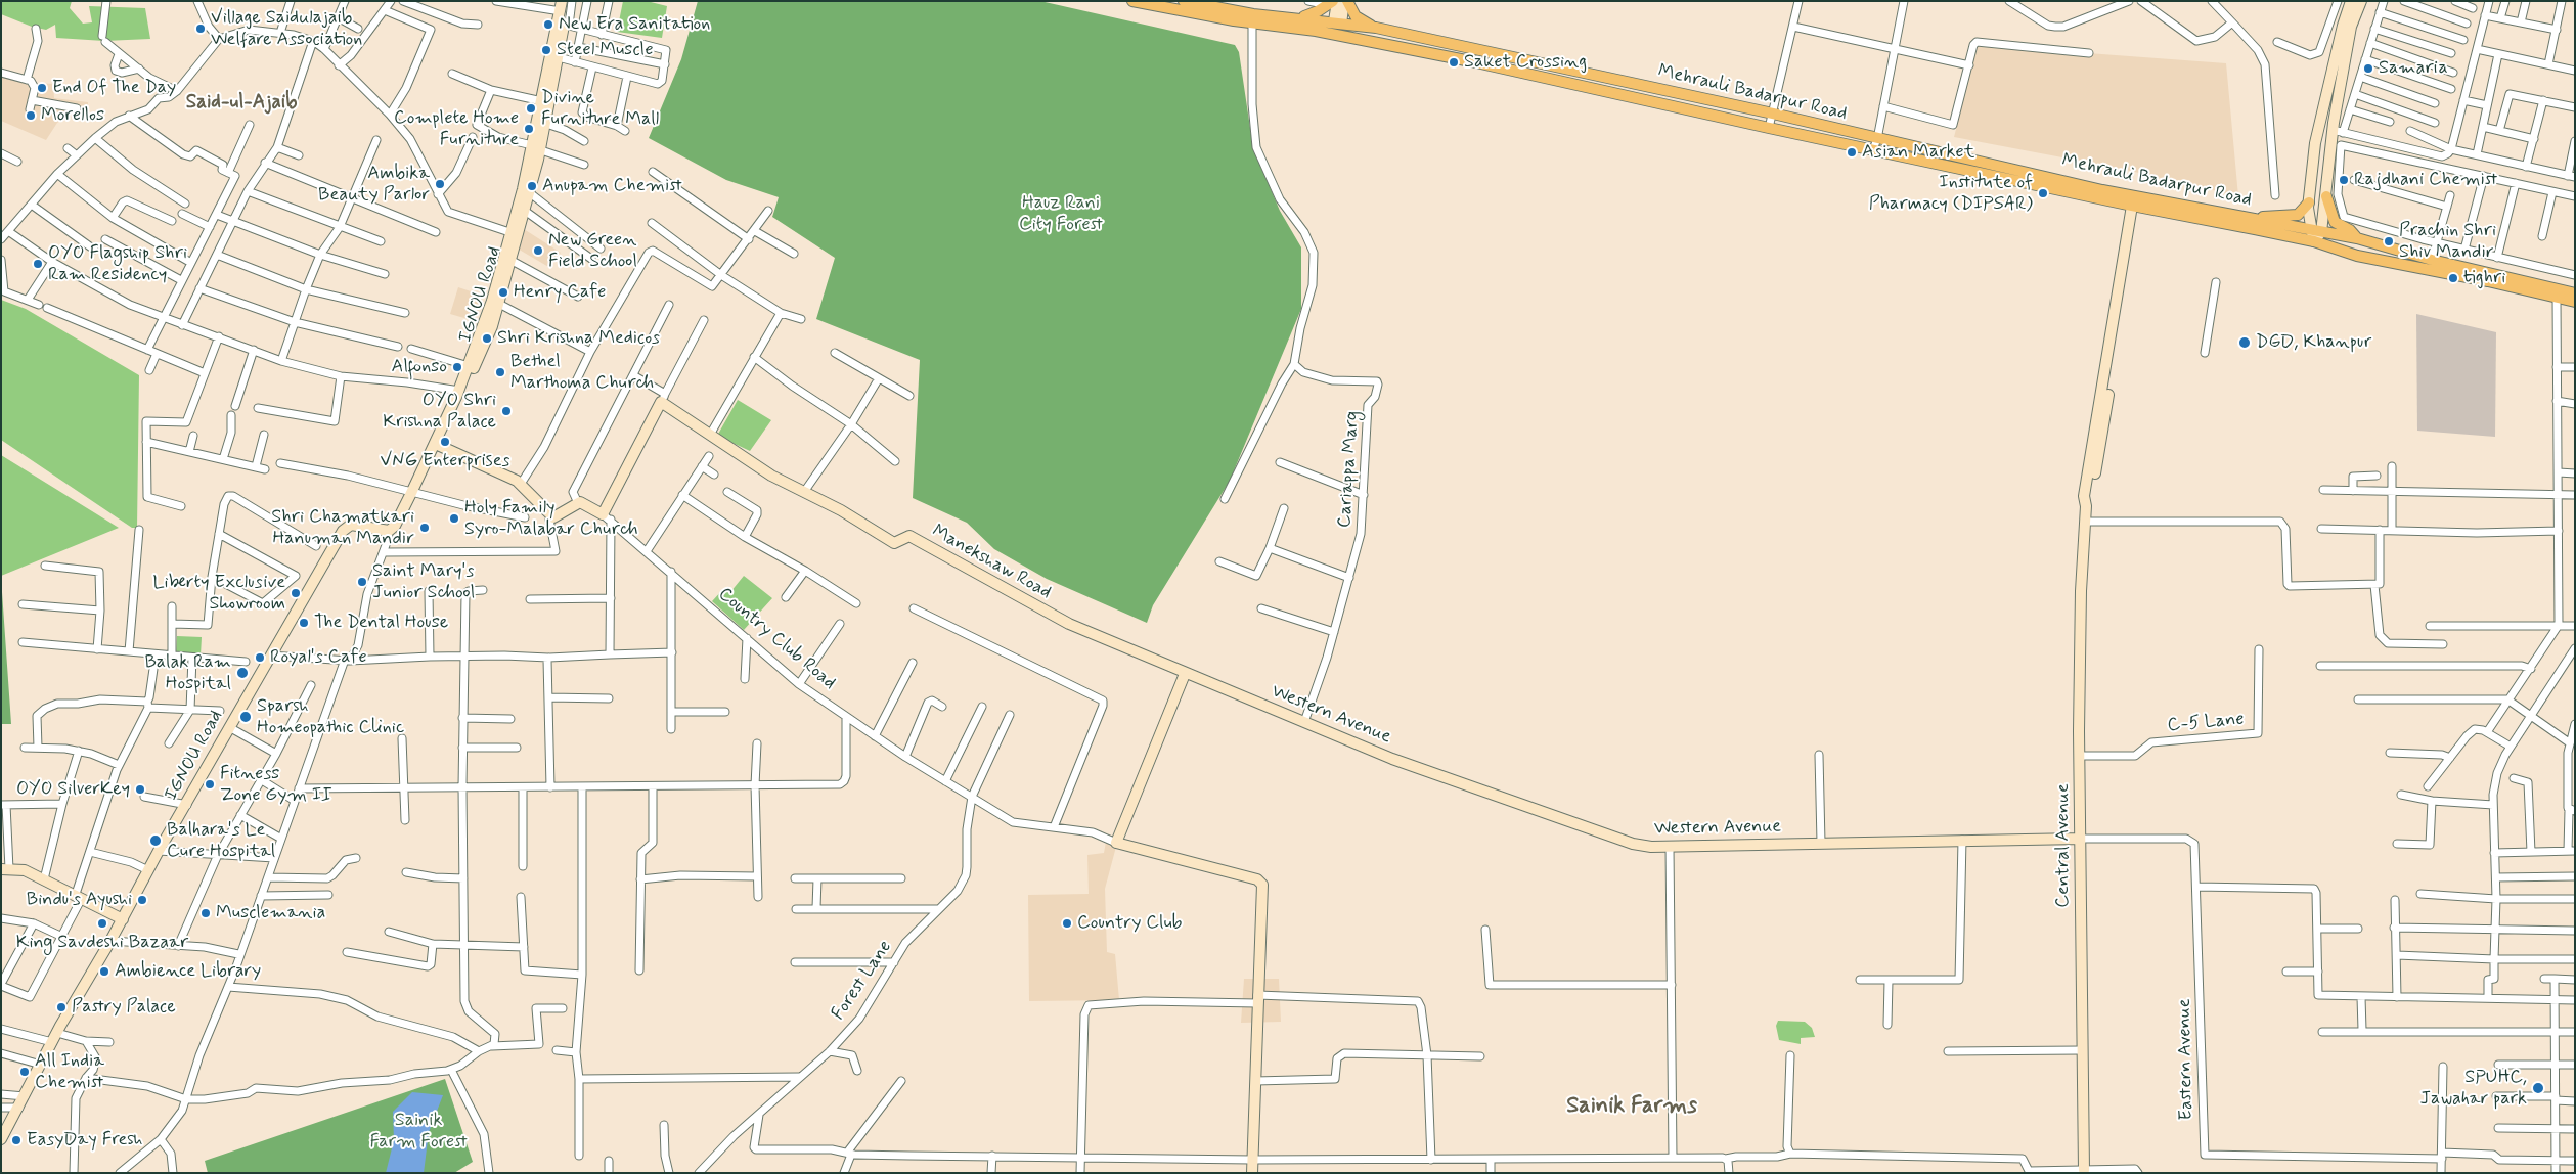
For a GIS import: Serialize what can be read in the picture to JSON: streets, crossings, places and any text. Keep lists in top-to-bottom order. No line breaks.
{"streets":{"main road":["Mehrauli Badarpur Road"],"street":["IGNOU Road","Cariappa Marg","Manekshaw Road","Country Club Road","Western Avenue","C-5 Lane","Central Avenue","Forest Lane","Eastern Avenue"]},"crossings":[["Mehrauli Badarpur Road","Central Avenue"],["Cariappa Marg","Western Avenue"],["Manekshaw Road","Western Avenue"],["Country Club Road","Forest Lane"],["Western Avenue","Central Avenue"],["Western Avenue","Eastern Avenue"],["C-5 Lane","Central Avenue"],["Central Avenue","Eastern Avenue"]],"districts":["Said-ul-Ajaib","Sainik Farms"],"parks":["Hauz Rani City Forest","Sainik Farm Forest"],"places":["New Era Sanitation","Village Saidulajaib Welfare Association","Steel Muscle","Saket Crossing","Samaria","End Of The Day","Divine Furniture Mall","Morellos","Complete Home Furniture","Asian Market","Rajdhani Chemist","Ambika Beauty Parlor","Anupam Chemist","Institute of Pharmacy (DIPSAR)","Prachin Shri Shiv Mandir","New Green Field School","OYO Flagship Shri Ram Residency","tighri","Henry Cafe","Shri Krishna Medicos","DGD, Khanpur","Alfonso","Bethel Marthoma Church","OYO Shri Krishna Palace","VNG Enterprises","Holy Family Syro-Malabar Church","Shri Chamatkari Hanuman Mandir","Saint Mary's Junior School","Liberty Exclusive Showroom","The Dental House","Royal's Cafe","Balak Ram Hospital","Sparsh Homeopathic Clinic","Fitness Zone Gym II","OYO SilverKey","Balhara's Le Cure Hospital","Bindu's Ayushi","Musclemania","King Savdeshi Bazaar","Country Club","Ambience Library","Pastry Palace","All India Chemist","SPUHC, Jawahar park","EasyDay Fresh"]}
